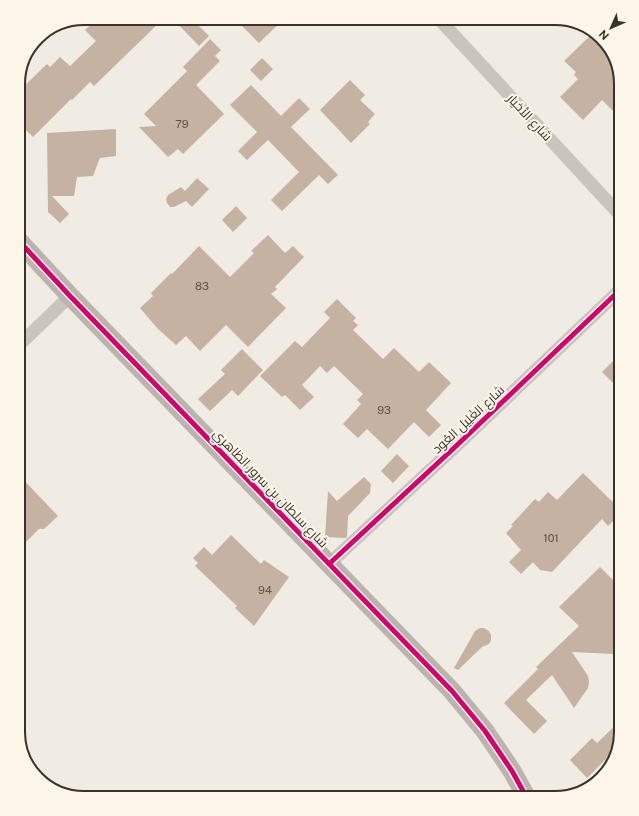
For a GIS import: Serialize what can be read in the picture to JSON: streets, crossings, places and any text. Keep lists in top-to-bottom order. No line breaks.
{"streets":{"street":["شارع الأخيار","شارع الغَلِيل العُود","شارع سلطان بن سرور الظاهري"]},"crossings":[["شارع الغَلِيل العُود","شارع سلطان بن سرور الظاهري"]],"house_numbers":["79","83","93","101","94"],"north":"bottom left"}
